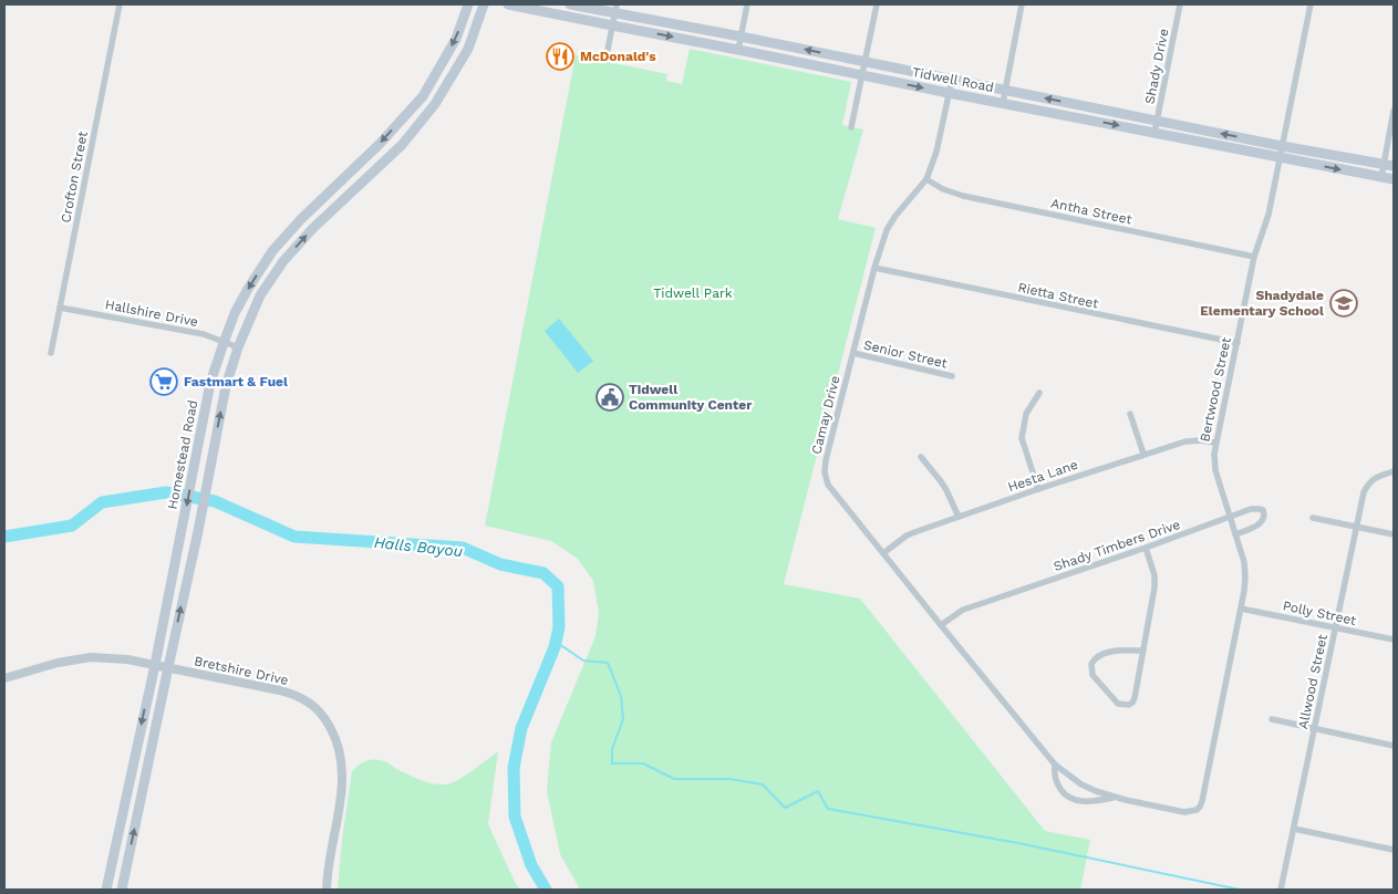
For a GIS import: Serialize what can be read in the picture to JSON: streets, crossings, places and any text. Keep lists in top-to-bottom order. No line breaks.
{"streets":{"main road":["Tidwell Road","Homestead Road"],"street":["Shady Drive","Crofton Street","Antha Street","Rietta Street","Hallshire Drive","Senior Street","Bertwood Street","Camay Drive","Hesta Lane","Shady Timbers Drive","Polly Street","Bretshire Drive","Allwood Street"]},"crossings":[["Shady Drive","Tidwell Road"],["Tidwell Road","Bertwood Street"],["Tidwell Road","Camay Drive"],["Crofton Street","Hallshire Drive"],["Antha Street","Bertwood Street"],["Antha Street","Camay Drive"],["Rietta Street","Bertwood Street"],["Rietta Street","Camay Drive"],["Hallshire Drive","Homestead Road"],["Senior Street","Camay Drive"],["Bertwood Street","Camay Drive"],["Bertwood Street","Hesta Lane"],["Bertwood Street","Shady Timbers Drive"],["Bertwood Street","Polly Street"],["Camay Drive","Hesta Lane"],["Camay Drive","Shady Timbers Drive"],["Homestead Road","Bretshire Drive"],["Polly Street","Allwood Street"]],"water":["Halls Bayou"],"parks":["Tidwell Park"],"places":{"restaurant":["McDonald's"],"school or university":["Shadydale Elementary School"],"supermarket":["Fastmart & Fuel"],"public building":["Tidwell Community Center"]}}
